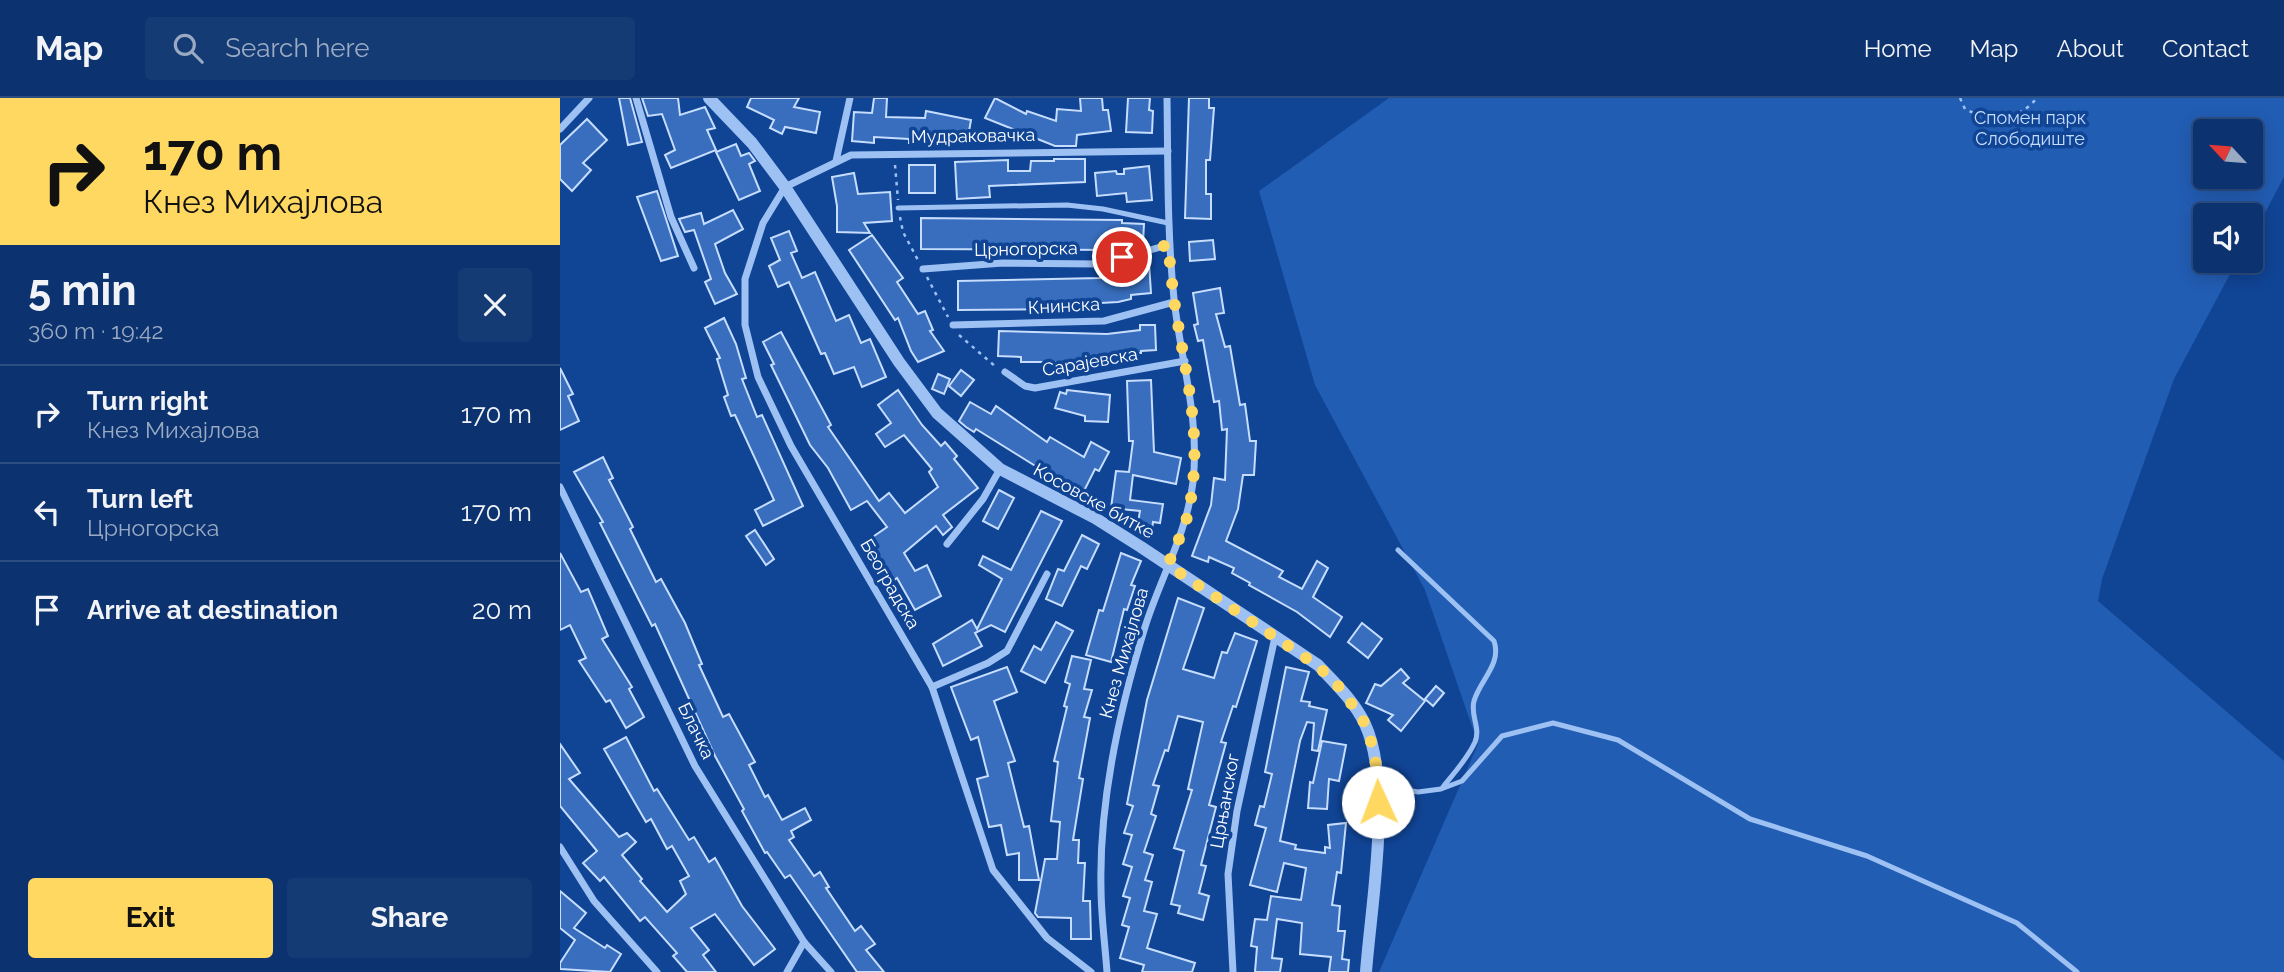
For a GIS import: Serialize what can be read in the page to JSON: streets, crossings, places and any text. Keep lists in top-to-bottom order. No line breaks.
{"streets":{"street":["Мудраковачка","Црногорска","Книнска","Сарајевска","Косовске битке","Београдска","Кнез Михајлова","Блачка","Црњанског"]},"crossings":[["Мудраковачка","Косовске битке"],["Мудраковачка","Београдска"],["Мудраковачка","Кнез Михајлова"],["Црногорска","Кнез Михајлова"],["Книнска","Кнез Михајлова"],["Сарајевска","Кнез Михајлова"],["Косовске битке","Београдска"],["Косовске битке","Кнез Михајлова"],["Косовске битке","Црњанског"]],"parks":["Спомен парк Слободиште"],"north":"top left","page":{"header":"Map","search":"Search here","nav":["Home","Map","About","Contact"],"turn":["170 m","Кнез Михајлова"],"heading":["5 min","360 m · 19:42"],"list":[{"name":"Turn right","note":"Кнез Михајлова","value":"170 m"},{"name":"Turn left","note":"Црногорска","value":"170 m"},{"name":"Arrive at destination","value":"20 m"}],"buttons":["Exit","Share"]}}
